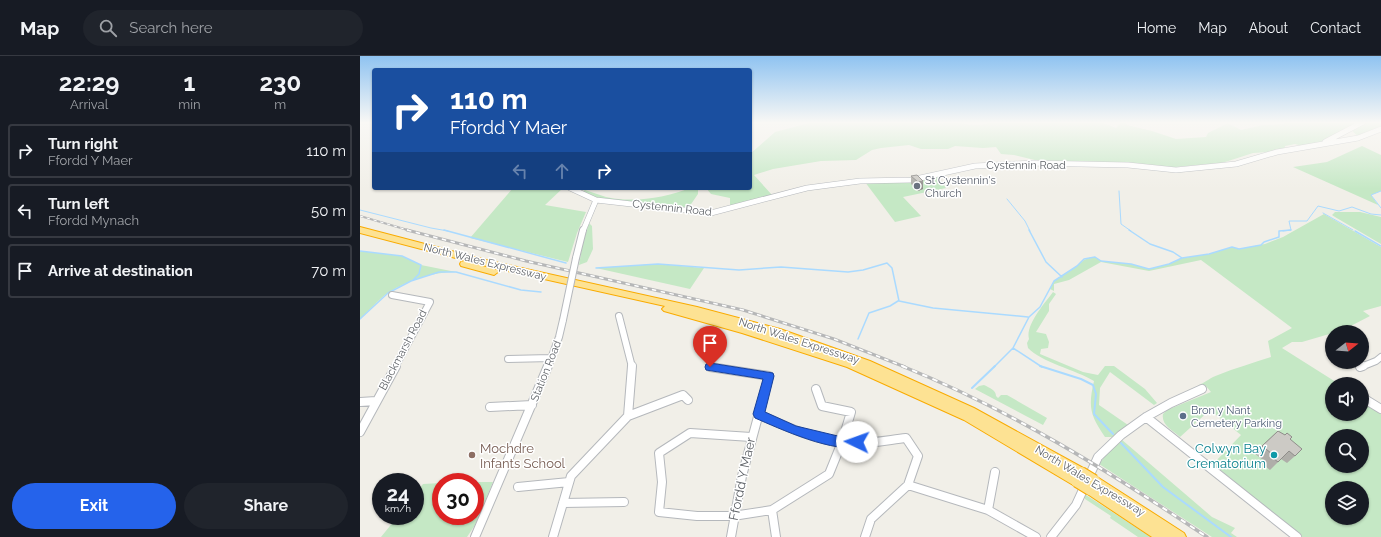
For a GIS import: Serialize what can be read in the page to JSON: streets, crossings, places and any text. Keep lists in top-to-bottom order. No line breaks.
{"streets":{"highway":["North Wales Expressway"],"street":["Cystennin Road","Blackmarsh Road","Station Road","Ffordd Y Maer"]},"crossings":[["Cystennin Road","Station Road"]],"places":["St Cystennin's Church","Bron y Nant Cemetery Parking","Mochdre Infants School","Colwyn Bay Crematorium"],"north":"right","page":{"header":"Map","search":"Search here","nav":["Home","Map","About","Contact"],"eta":["22:29","Arrival","1","min","230","m"],"turn":["110 m","Ffordd Y Maer"],"list":[{"name":"Turn right","note":"Ffordd Y Maer","value":"110 m"},{"name":"Turn left","note":"Ffordd Mynach","value":"50 m"},{"name":"Arrive at destination","value":"70 m"}],"speed":"24 km/h","limit":"30","buttons":["Exit","Share"]}}
